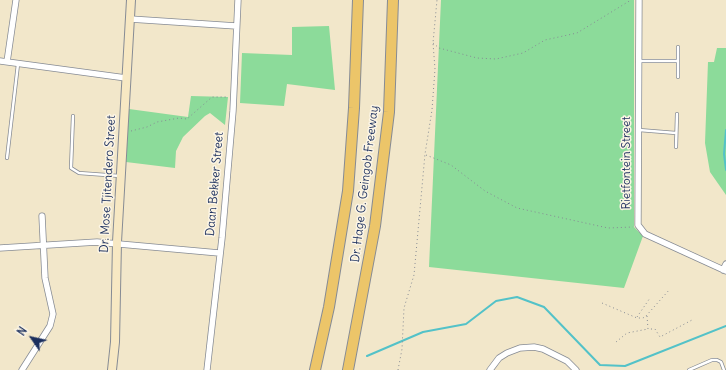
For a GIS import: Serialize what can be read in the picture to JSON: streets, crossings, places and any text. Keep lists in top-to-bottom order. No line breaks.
{"streets":{"highway":["Dr. Hage G. Geingob Freeway"],"street":["Rietfontein Street","Dr. Mose Tjitendero Street","Daan Bekker Street"]},"north":"top left"}
